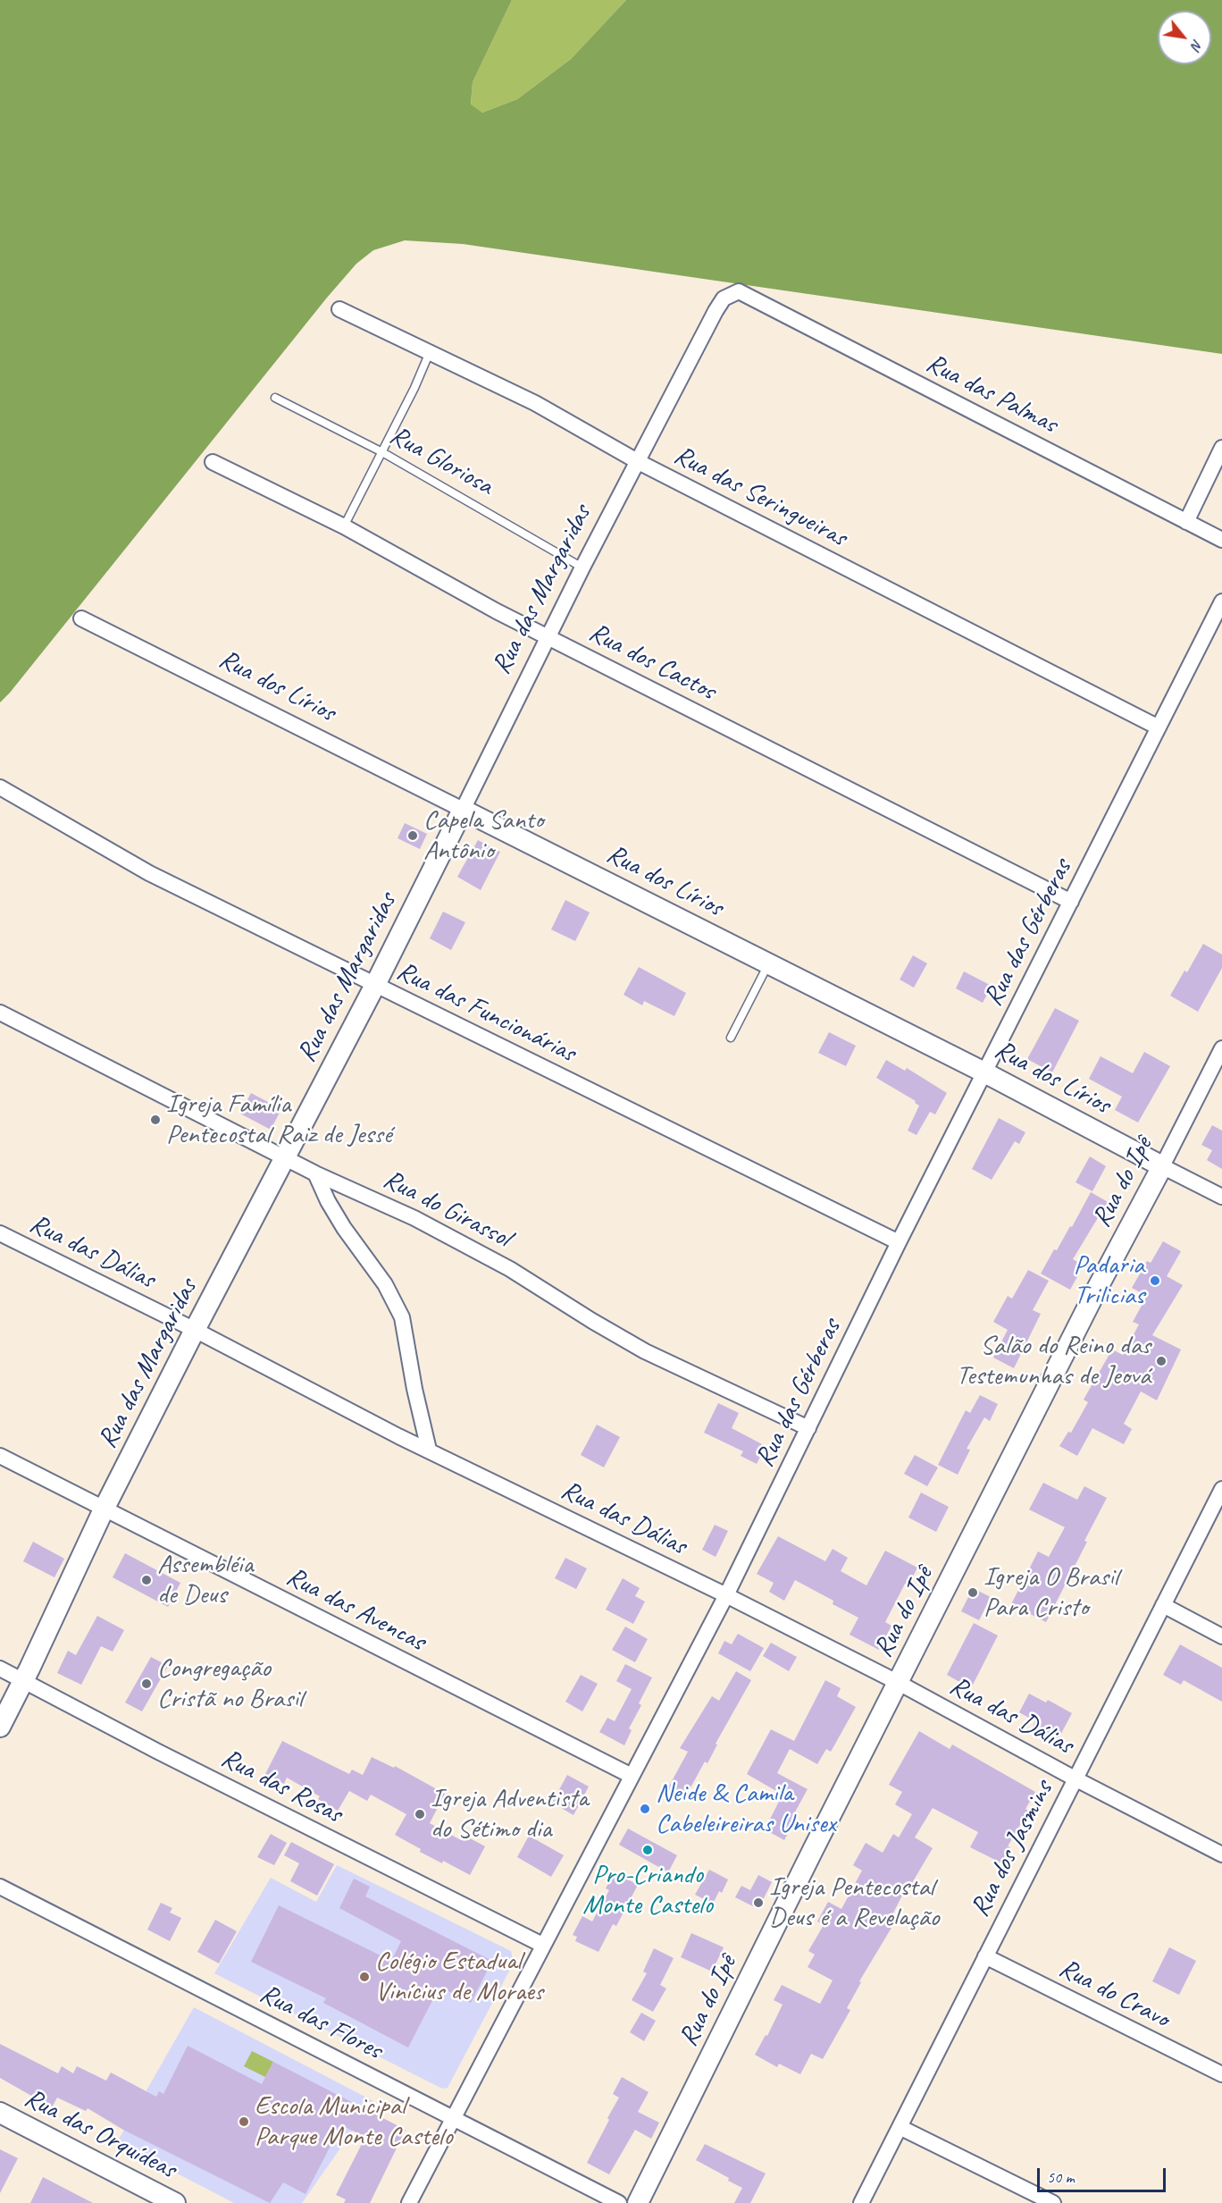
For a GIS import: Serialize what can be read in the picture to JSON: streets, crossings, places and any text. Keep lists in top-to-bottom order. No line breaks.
{"streets":{"street":["Rua das Palmas","Rua das Seringueiras","Rua das Margaridas","Rua dos Cactos","Rua dos Lírios","Rua das Gérberas","Rua das Funcionárias","Rua do Ipê","Rua do Girassol","Rua das Dálias","Rua das Avencas","Rua das Rosas","Rua dos Jasmins","Rua do Cravo","Rua das Flores","Rua das Orquídeas"],"lane":["Rua Gloriosa"]},"crossings":[["Rua das Palmas","Rua das Margaridas"],["Rua Gloriosa","Rua das Margaridas"],["Rua das Seringueiras","Rua das Margaridas"],["Rua das Seringueiras","Rua das Gérberas"],["Rua das Margaridas","Rua dos Cactos"],["Rua das Margaridas","Rua dos Lírios"],["Rua das Margaridas","Rua das Funcionárias"],["Rua das Margaridas","Rua do Girassol"],["Rua das Margaridas","Rua das Dálias"],["Rua das Margaridas","Rua das Avencas"],["Rua das Margaridas","Rua das Rosas"],["Rua dos Cactos","Rua das Gérberas"],["Rua dos Lírios","Rua das Gérberas"],["Rua dos Lírios","Rua do Ipê"],["Rua das Gérberas","Rua das Funcionárias"],["Rua das Gérberas","Rua do Girassol"],["Rua das Gérberas","Rua das Dálias"],["Rua das Gérberas","Rua das Avencas"],["Rua das Gérberas","Rua das Rosas"],["Rua das Gérberas","Rua das Flores"],["Rua do Ipê","Rua das Dálias"],["Rua das Dálias","Rua dos Jasmins"],["Rua dos Jasmins","Rua do Cravo"]],"places":["Capela Santo Antônio","Igreja Família Pentecostal Raiz de Jessé","Padaria Trilicias","Salão do Reino das Testemunhas de Jeová","Assembléia de Deus","Igreja O Brasil Para Cristo","Congregação Cristã no Brasil","Neide & Camila Cabeleireiras Unisex","Igreja Adventista do Sétimo dia","Pro-Criando Monte Castelo","Igreja Pentecostal Deus é a Revelação","Colégio Estadual Vinícius de Moraes","Escola Municipal Parque Monte Castelo"],"scale_bar":"50 m","north":"bottom right"}
